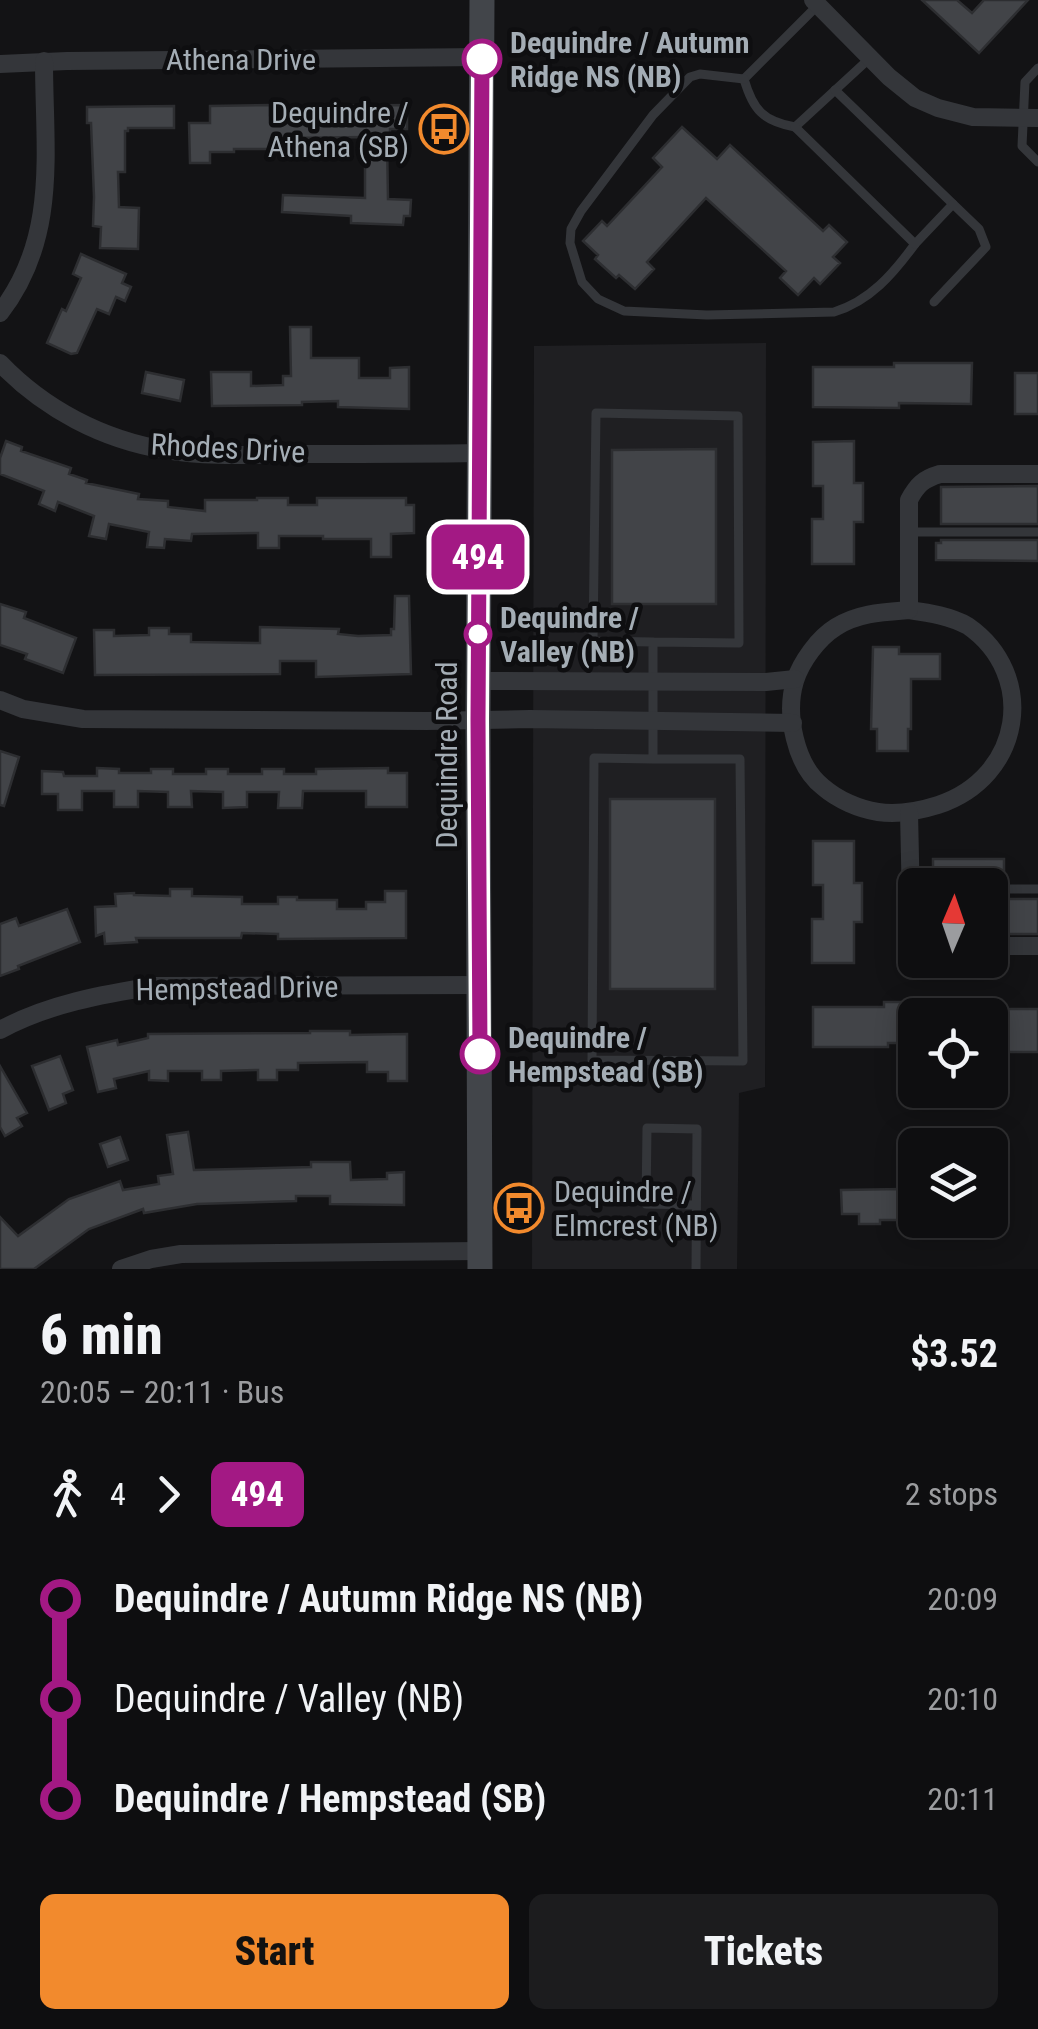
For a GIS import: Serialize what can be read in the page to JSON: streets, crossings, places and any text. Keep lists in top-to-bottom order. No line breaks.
{"streets":{"main road":["Dequindre Road"],"street":["Athena Drive","Rhodes Drive","Hempstead Drive"]},"crossings":[["Athena Drive","Dequindre Road"],["Rhodes Drive","Dequindre Road"],["Dequindre Road","Hempstead Drive"]],"places":{"other":["Dequindre / Autumn Ridge NS (NB)","Dequindre / Valley (NB)","Dequindre / Hempstead (SB)"],"bus stop":["Dequindre / Athena (SB)","Dequindre / Elmcrest (NB)"]},"lines":["bus line 494"],"north":"top","page":{"on_map":"494","heading":["6 min","20:05 – 20:11 · Bus","$3.52"],"legs":["4","494","2 stops"],"list":[{"name":"Dequindre / Autumn Ridge NS (NB)","value":"20:09"},{"name":"Dequindre / Valley (NB)","value":"20:10"},{"name":"Dequindre / Hempstead (SB)","value":"20:11"}],"buttons":["Start","Tickets"]}}
